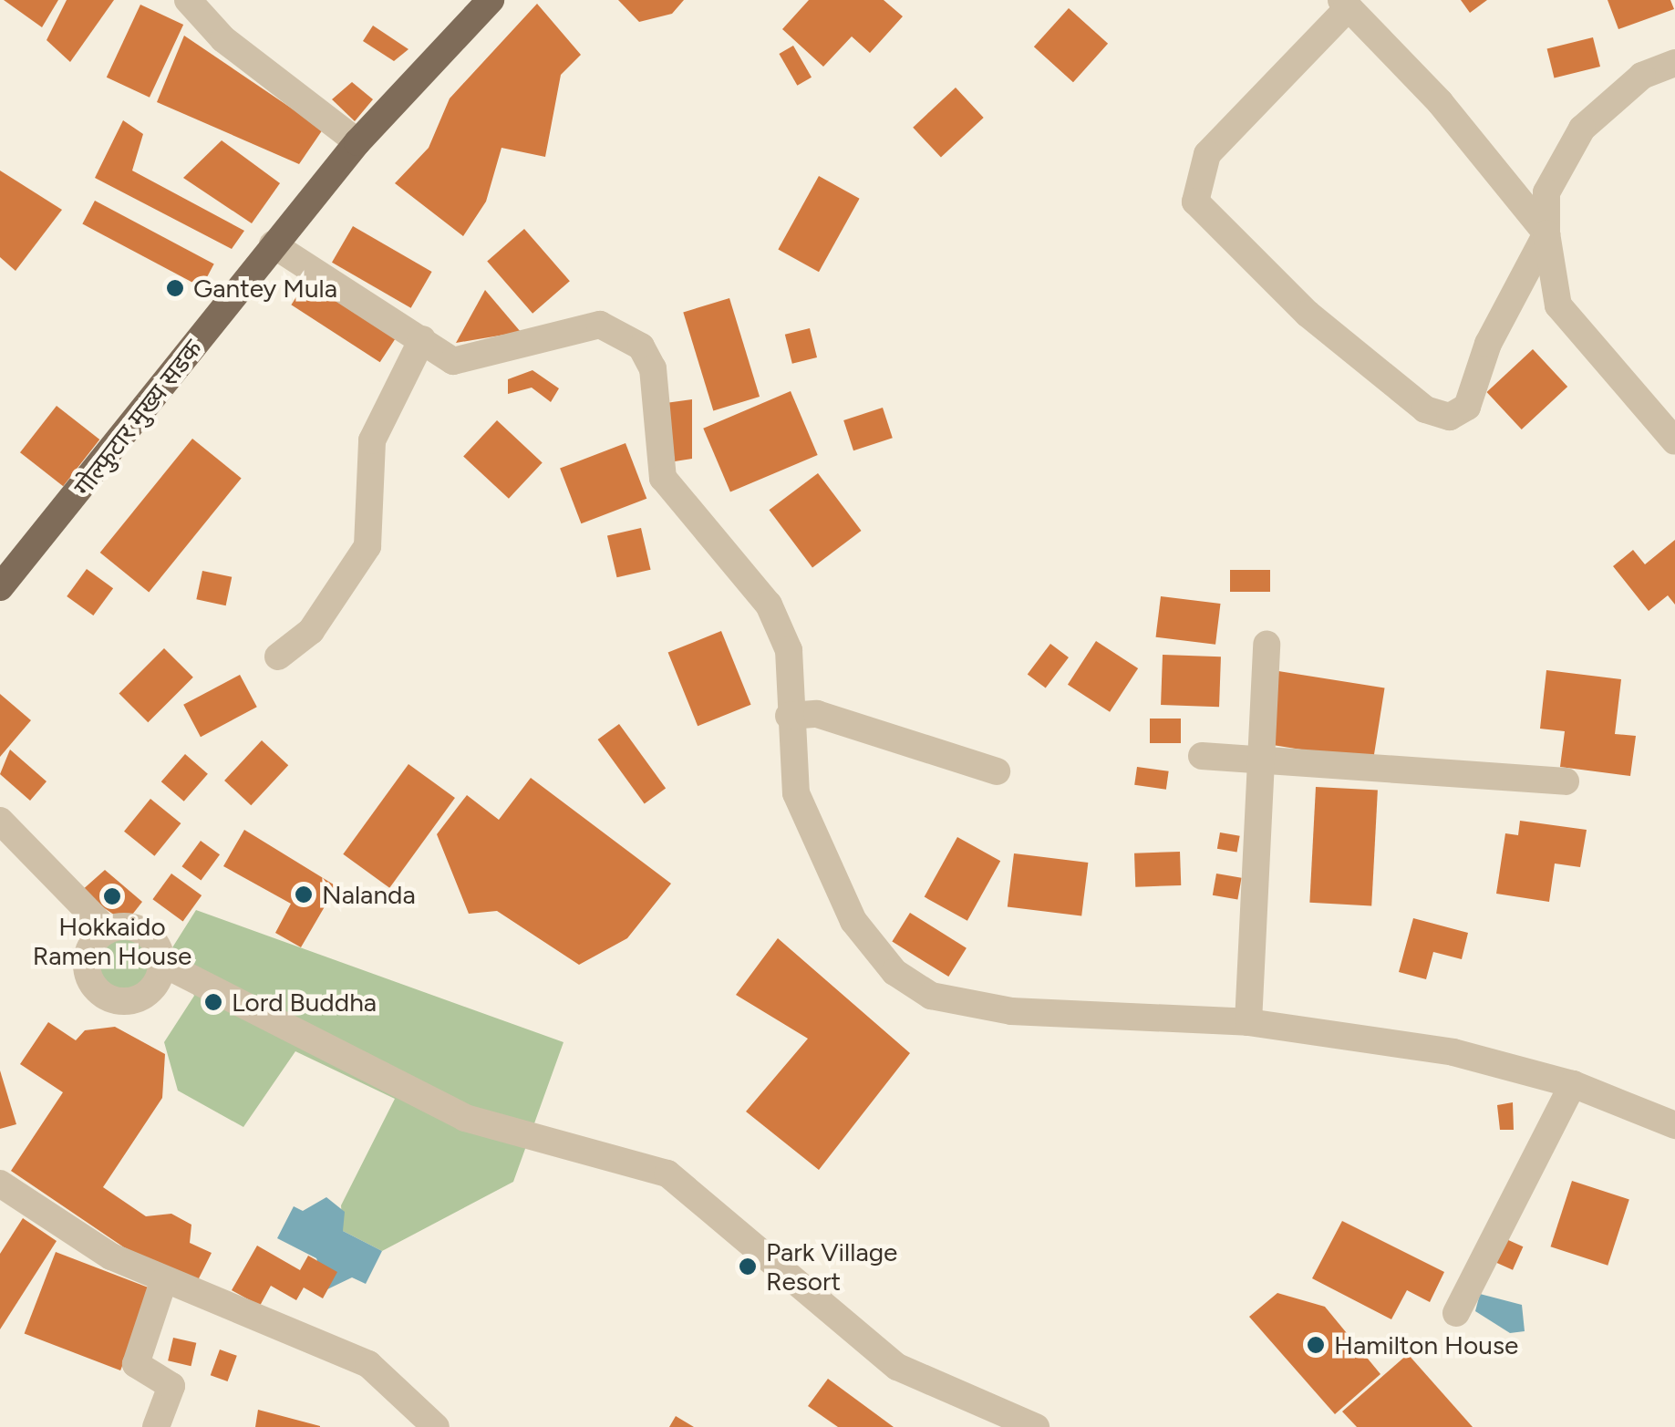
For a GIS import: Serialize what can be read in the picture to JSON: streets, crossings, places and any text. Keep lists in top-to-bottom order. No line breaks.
{"streets":{"main road":["गोल्फुटार मुख्य सडक"]},"places":["Gantey Mula","Nalanda","Hokkaido Ramen House","Lord Buddha","Park Village Resort","Hamilton House"]}
